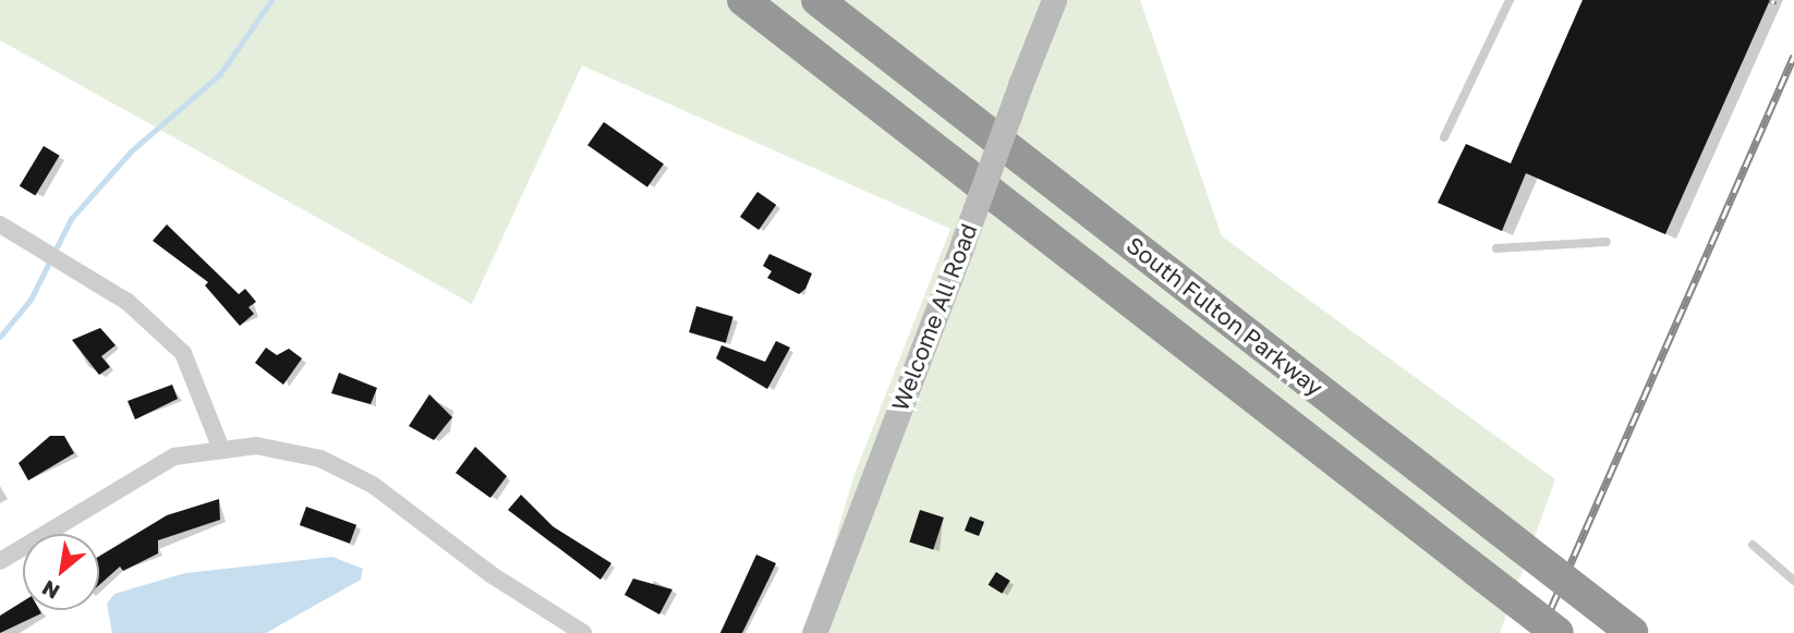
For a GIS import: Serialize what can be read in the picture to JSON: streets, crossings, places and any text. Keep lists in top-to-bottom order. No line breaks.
{"streets":{"highway":["South Fulton Parkway"],"street":["Welcome All Road"]},"north":"bottom left"}
